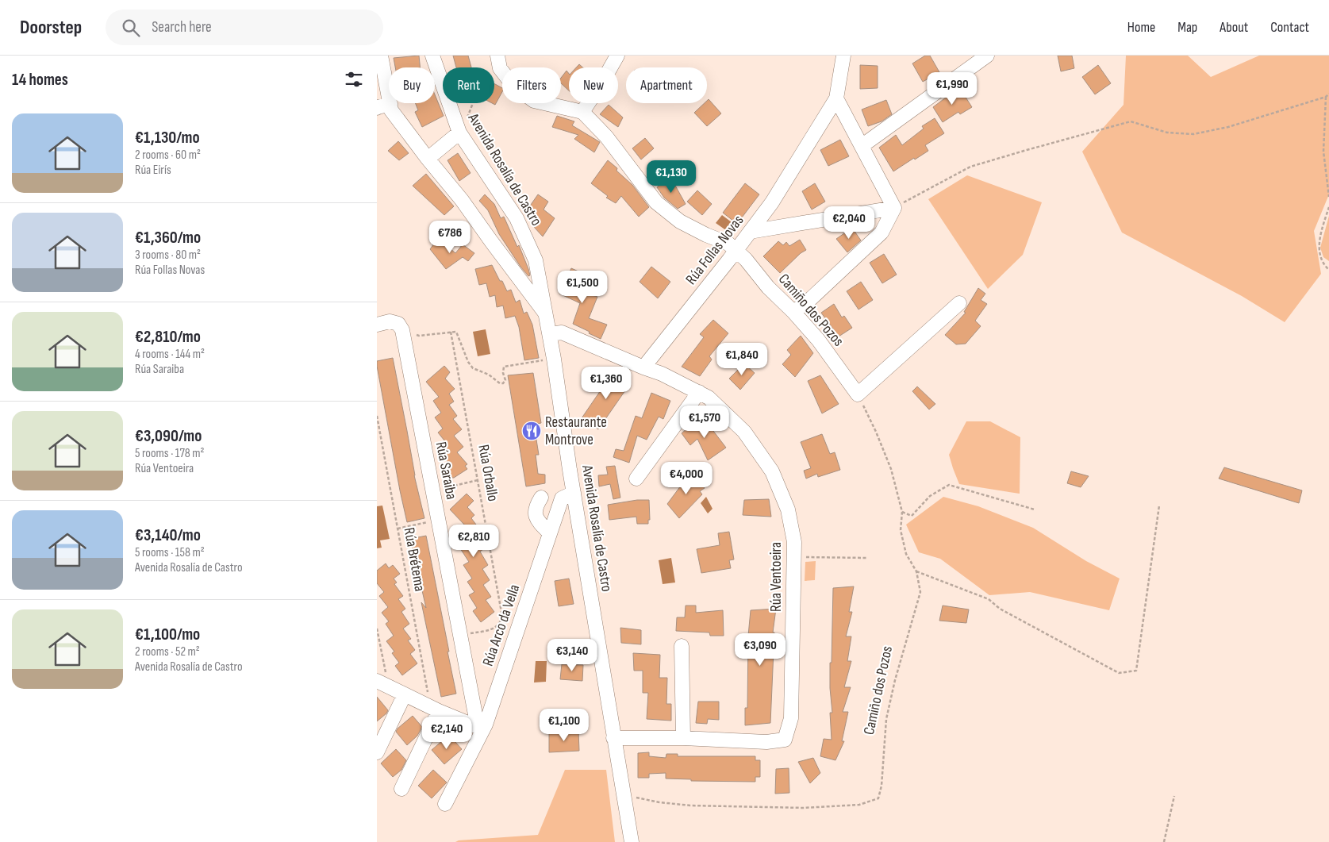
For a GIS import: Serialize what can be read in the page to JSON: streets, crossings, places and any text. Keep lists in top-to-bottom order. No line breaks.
{"streets":{"street":["Avenida Rosalía de Castro","Rúa Follas Novas","Camiño dos Pozos","Rúa Saraiba","Rúa Ventoeira","Rúa Arco da Vella"],"path":["Rúa Orballo","Rúa Brétema"]},"crossings":[["Avenida Rosalía de Castro","Camiño dos Pozos"],["Avenida Rosalía de Castro","Rúa Ventoeira"],["Avenida Rosalía de Castro","Rúa Arco da Vella"],["Rúa Follas Novas","Camiño dos Pozos"],["Rúa Follas Novas","Rúa Ventoeira"],["Rúa Saraiba","Rúa Orballo"],["Rúa Saraiba","Rúa Arco da Vella"]],"places":{"restaurant":["Restaurante Montrove"]},"page":{"header":"Doorstep","search":"Search here","nav":["Home","Map","About","Contact"],"heading":"14 homes","chip":["Buy","Rent","Filters","New","Apartment"],"price":["€1,990","€1,130","€2,040","€786","€1,500","€1,840","€1,360","€1,570","€4,000","€2,810","€3,090","€3,140","€1,100","€2,140"],"list":[{"name":"€1,130/mo","note":"2 rooms · 60 m² · Rúa Eirís"},{"name":"€1,360/mo","note":"3 rooms · 80 m² · Rúa Follas Novas"},{"name":"€2,810/mo","note":"4 rooms · 144 m² · Rúa Saraiba"},{"name":"€3,090/mo","note":"5 rooms · 178 m² · Rúa Ventoeira"},{"name":"€3,140/mo","note":"5 rooms · 158 m² · Avenida Rosalía de Castro"},{"name":"€1,100/mo","note":"2 rooms · 52 m² · Avenida Rosalía de Castro"}]}}
